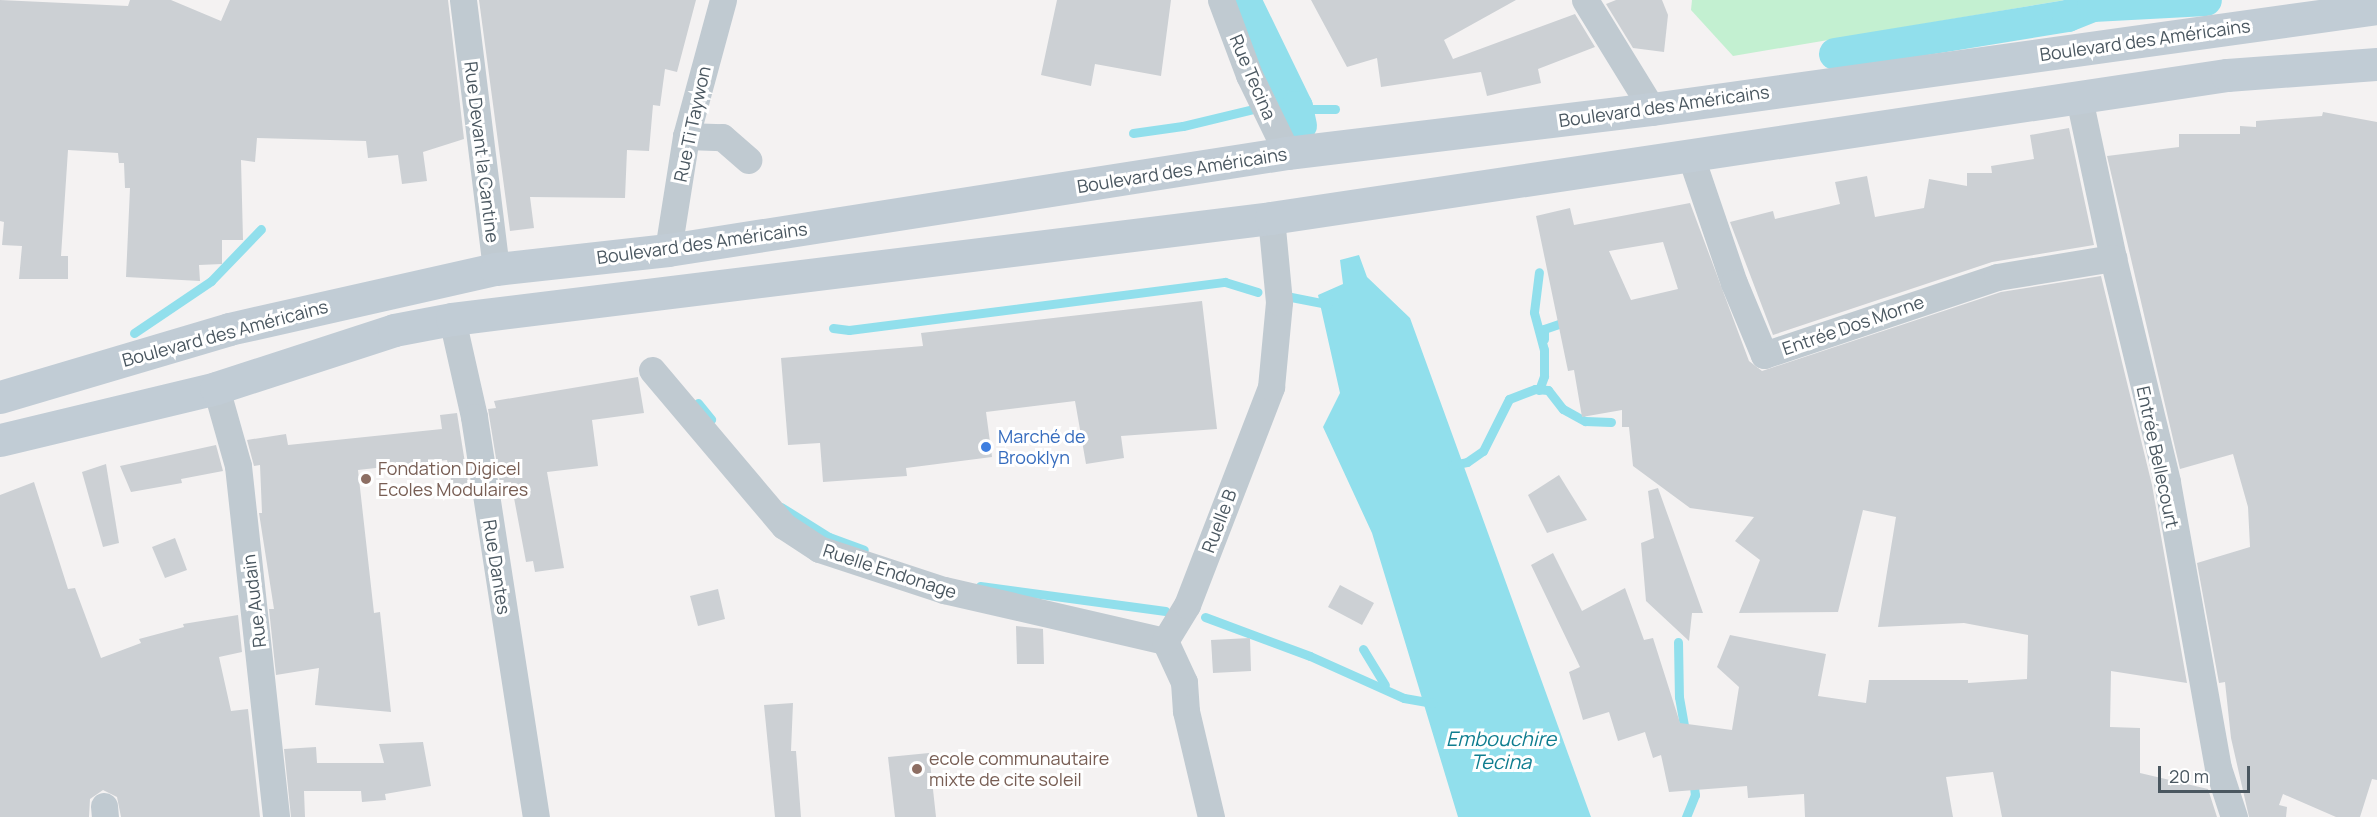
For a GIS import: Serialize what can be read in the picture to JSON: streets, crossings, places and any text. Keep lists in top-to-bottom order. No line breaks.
{"streets":{"main road":["Boulevard des Américains"],"street":["Rue Tecina","Rue Ti Taywon","Rue Devant la Cantine","Entrée Dos Morne","Entrée Bellecourt","Ruelle B","Rue Dantes","Ruelle Endonage","Rue Audain"]},"crossings":[["Boulevard des Américains","Rue Tecina"],["Boulevard des Américains","Rue Ti Taywon"],["Boulevard des Américains","Rue Devant la Cantine"],["Entrée Dos Morne","Entrée Bellecourt"],["Ruelle B","Ruelle Endonage"]],"water":["Embouchire Tecina"],"places":["Marché de Brooklyn","Fondation Digicel Ecoles Modulaires","ecole communautaire mixte de cite soleil"],"scale_bar":"20 m"}
